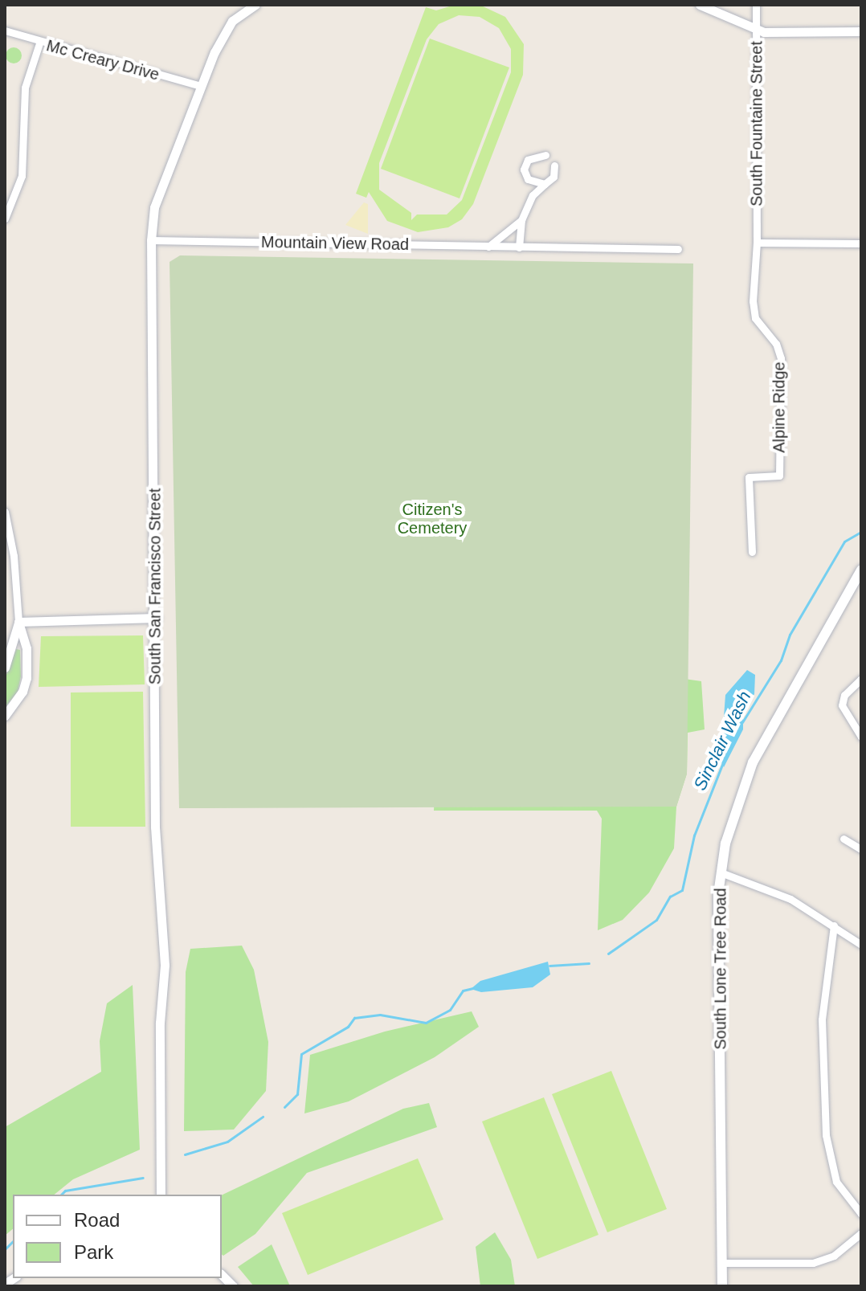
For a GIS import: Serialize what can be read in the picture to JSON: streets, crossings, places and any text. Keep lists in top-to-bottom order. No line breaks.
{"streets":{"main road":["South Lone Tree Road"],"street":["Mc Creary Drive","South Fountaine Street","Mountain View Road","Alpine Ridge","South San Francisco Street"]},"crossings":[["Mc Creary Drive","South San Francisco Street"],["South Fountaine Street","Alpine Ridge"],["Mountain View Road","South San Francisco Street"]],"water":["Sinclair Wash"],"parks":["Citizen's Cemetery"],"legend":["Road","Park"]}
